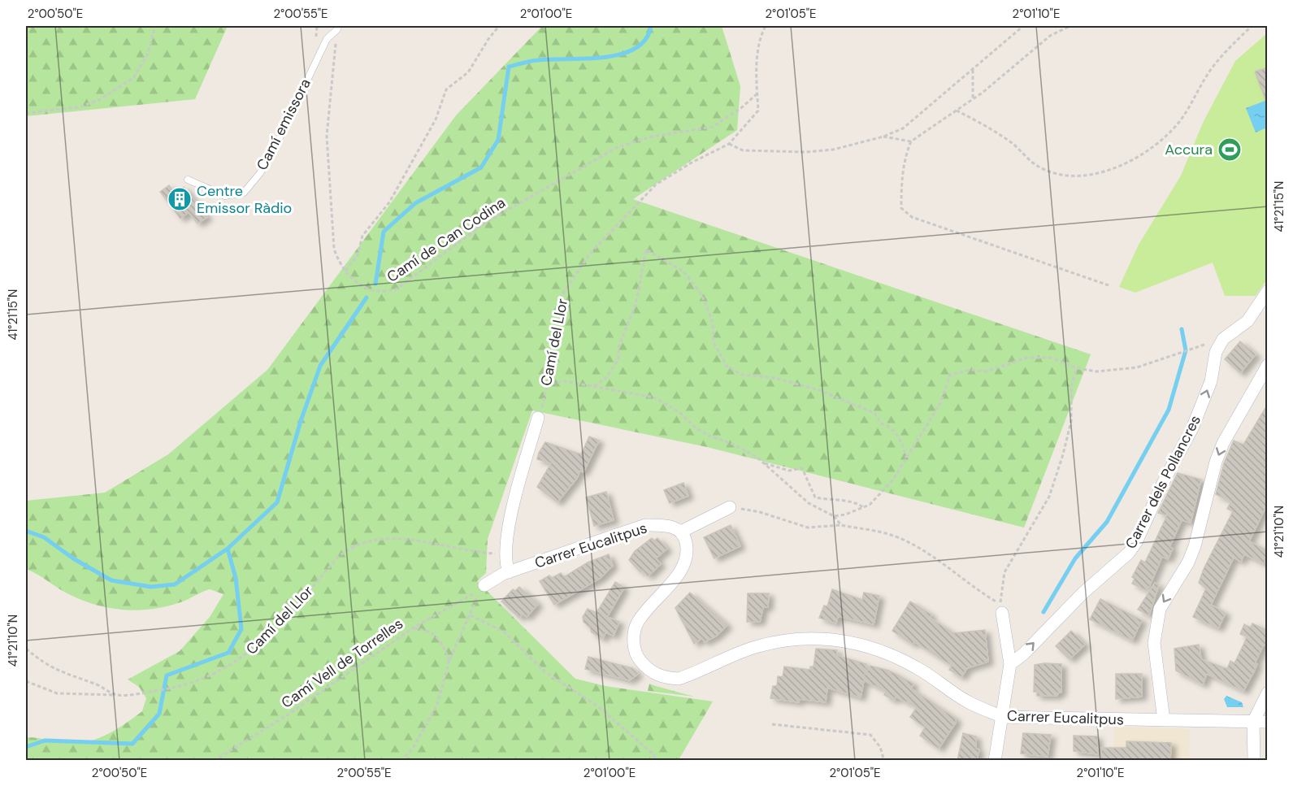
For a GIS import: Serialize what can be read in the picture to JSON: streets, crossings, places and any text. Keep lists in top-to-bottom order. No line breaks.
{"streets":{"street":["Carrer dels Pollancres","Carrer Eucalitpus"],"lane":["Camí emissora"],"path":["Camí de Can Codina","Camí del Llor","Camí Vell de Torrelles"]},"crossings":[["Camí emissora","Camí de Can Codina"],["Carrer Eucalitpus","Camí Vell de Torrelles"]],"places":{"sports":["Accura"],"building":["Centre Emissor Ràdio"]},"coordinates":["2°00'50\"E","2°00'55\"E","2°01'00\"E","2°01'05\"E","2°01'10\"E","41°21'15\"N","41°21'10\"N"]}
